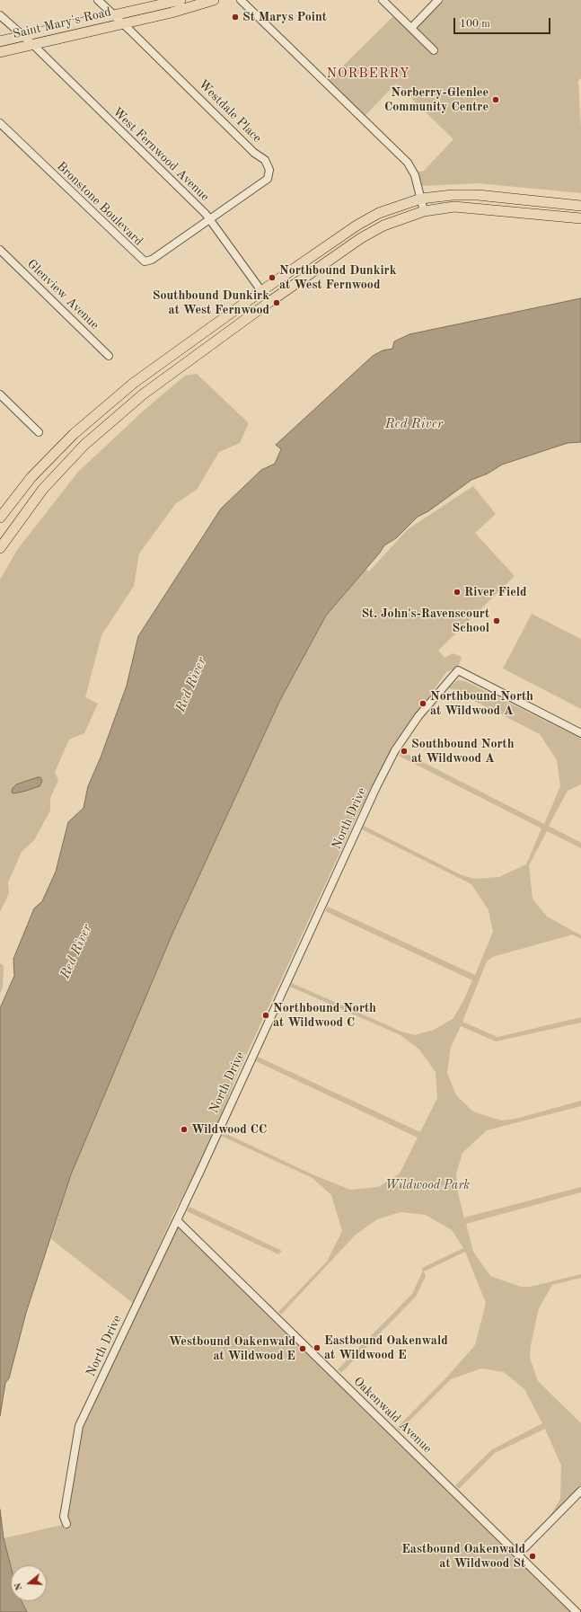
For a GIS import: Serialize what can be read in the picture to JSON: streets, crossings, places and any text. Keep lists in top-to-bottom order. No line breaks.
{"streets":{"main road":["Saint Mary's Road"],"street":["Westdale Place","West Fernwood Avenue","Bronstone Boulevard","Glenview Avenue","North Drive","Oakenwald Avenue"]},"crossings":[["Saint Mary's Road","Westdale Place"],["Saint Mary's Road","West Fernwood Avenue"],["Westdale Place","West Fernwood Avenue"],["Westdale Place","Bronstone Boulevard"],["West Fernwood Avenue","Bronstone Boulevard"],["North Drive","Oakenwald Avenue"]],"districts":["NORBERRY"],"water":["Red River"],"parks":["Wildwood Park"],"places":["St Marys Point","Norberry-Glenlee Community Centre","Northbound Dunkirk at West Fernwood","Southbound Dunkirk at West Fernwood","River Field","St. John's-Ravenscourt School","Northbound North at Wildwood A","Southbound North at Wildwood A","Northbound North at Wildwood C","Wildwood CC","Eastbound Oakenwald at Wildwood E","Westbound Oakenwald at Wildwood E","Eastbound Oakenwald at Wildwood St"],"scale_bar":"100 m","north":"left"}
